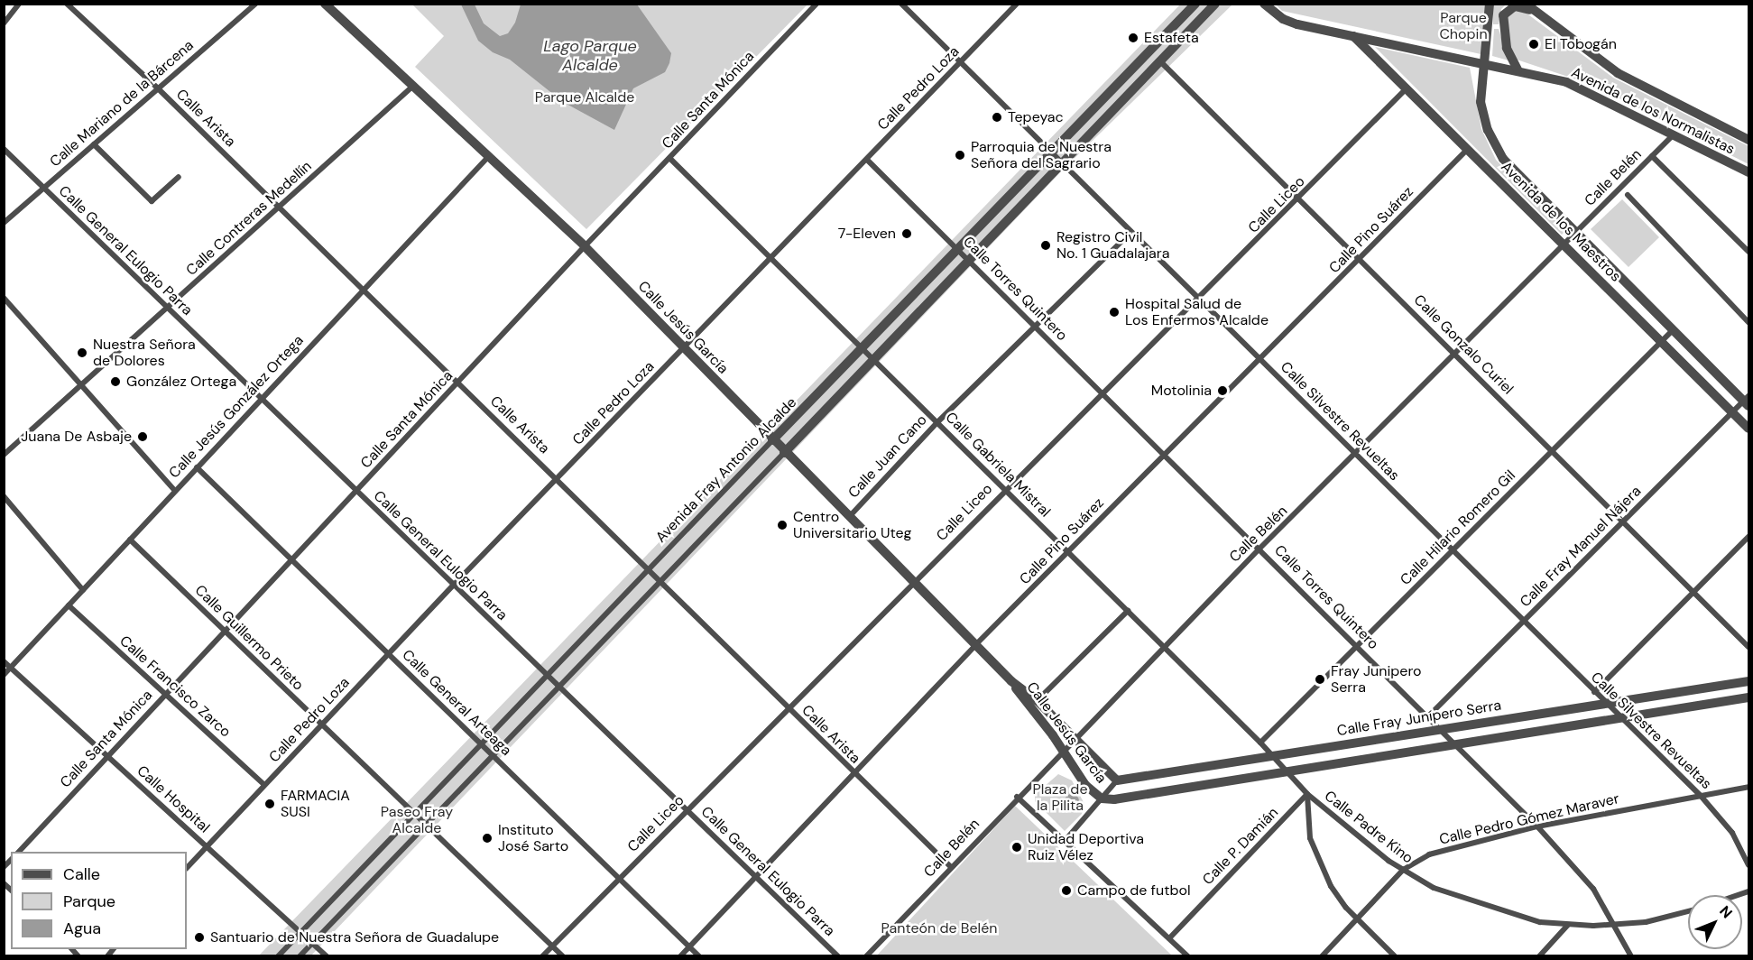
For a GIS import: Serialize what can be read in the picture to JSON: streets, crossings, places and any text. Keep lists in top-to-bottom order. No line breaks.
{"streets":{"street":["Calle Pedro Loza","Calle Santa Mónica","Calle Mariano de la Bárcena","Avenida de los Normalistas","Calle Arista","Calle Belén","Calle Liceo","Calle Contreras Medellín","Avenida de los Maestros","Calle Pino Suárez","Calle General Eulogio Parra","Calle Torres Quintero","Calle Jesús García","Calle Gonzalo Curiel","Calle Jesús González Ortega","Calle Silvestre Revueltas","Calle Juan Cano","Calle Gabriela Mistral","Avenida Fray Antonio Alcalde","Calle Hilario Romero Gil","Calle Fray Manuel Nájera","Calle Guillermo Prieto","Calle Francisco Zarco","Calle General Arteaga","Calle Fray Junípero Serra","Calle Hospital","Calle Pedro Gómez Maraver","Calle Padre Kino","Calle P. Damián"]},"crossings":[["Calle Pedro Loza","Calle Arista"],["Calle Pedro Loza","Calle General Eulogio Parra"],["Calle Pedro Loza","Calle Torres Quintero"],["Calle Pedro Loza","Calle Jesús García"],["Calle Pedro Loza","Calle Silvestre Revueltas"],["Calle Pedro Loza","Calle Gabriela Mistral"],["Calle Pedro Loza","Calle Guillermo Prieto"],["Calle Pedro Loza","Calle Francisco Zarco"],["Calle Pedro Loza","Calle General Arteaga"],["Calle Pedro Loza","Calle Hospital"],["Calle Santa Mónica","Calle Arista"],["Calle Santa Mónica","Calle General Eulogio Parra"],["Calle Santa Mónica","Calle Jesús García"],["Calle Santa Mónica","Calle Gabriela Mistral"],["Calle Santa Mónica","Calle Guillermo Prieto"],["Calle Santa Mónica","Calle Francisco Zarco"],["Calle Santa Mónica","Calle General Arteaga"],["Calle Santa Mónica","Calle Hospital"],["Calle Mariano de la Bárcena","Calle Arista"],["Calle Mariano de la Bárcena","Calle General Eulogio Parra"],["Avenida de los Normalistas","Calle Belén"],["Avenida de los Normalistas","Avenida de los Maestros"],["Calle Arista","Calle Belén"],["Calle Arista","Calle Liceo"],["Calle Arista","Calle Contreras Medellín"],["Calle Arista","Calle Pino Suárez"],["Calle Arista","Calle Jesús González Ortega"],["Calle Arista","Avenida Fray Antonio Alcalde"],["Calle Belén","Avenida de los Maestros"],["Calle Belén","Calle Torres Quintero"],["Calle Belén","Calle Jesús García"],["Calle Belén","Calle Gonzalo Curiel"],["Calle Belén","Calle Silvestre Revueltas"],["Calle Belén","Calle Gabriela Mistral"],["Calle Liceo","Avenida de los Maestros"],["Calle Liceo","Calle General Eulogio Parra"],["Calle Liceo","Calle Torres Quintero"],["Calle Liceo","Calle Jesús García"],["Calle Liceo","Calle Gonzalo Curiel"],["Calle Liceo","Calle Silvestre Revueltas"],["Calle Liceo","Calle Gabriela Mistral"],["Calle Liceo","Calle Guillermo Prieto"],["Calle Liceo","Calle General Arteaga"],["Calle Contreras Medellín","Calle General Eulogio Parra"],["Calle Contreras Medellín","Calle Jesús García"],["Avenida de los Maestros","Calle Pino Suárez"],["Avenida de los Maestros","Calle Hilario Romero Gil"],["Avenida de los Maestros","Calle Fray Manuel Nájera"],["Calle Pino Suárez","Calle General Eulogio Parra"],["Calle Pino Suárez","Calle Torres Quintero"],["Calle Pino Suárez","Calle Jesús García"],["Calle Pino Suárez","Calle Gonzalo Curiel"],["Calle Pino Suárez","Calle Silvestre Revueltas"],["Calle Pino Suárez","Calle Gabriela Mistral"],["Calle Pino Suárez","Calle General Arteaga"],["Calle General Eulogio Parra","Calle Jesús González Ortega"],["Calle General Eulogio Parra","Avenida Fray Antonio Alcalde"],["Calle Torres Quintero","Calle Juan Cano"],["Calle Torres Quintero","Avenida Fray Antonio Alcalde"],["Calle Torres Quintero","Calle Hilario Romero Gil"],["Calle Torres Quintero","Calle Fray Manuel Nájera"],["Calle Torres Quintero","Calle Fray Junípero Serra"],["Calle Torres Quintero","Calle Pedro Gómez Maraver"],["Calle Torres Quintero","Calle Padre Kino"],["Calle Jesús García","Calle Jesús González Ortega"],["Calle Jesús García","Calle Juan Cano"],["Calle Jesús García","Avenida Fray Antonio Alcalde"],["Calle Jesús García","Calle Fray Junípero Serra"],["Calle Gonzalo Curiel","Avenida Fray Antonio Alcalde"],["Calle Gonzalo Curiel","Calle Hilario Romero Gil"],["Calle Gonzalo Curiel","Calle Fray Manuel Nájera"],["Calle Jesús González Ortega","Calle Guillermo Prieto"],["Calle Jesús González Ortega","Calle Francisco Zarco"],["Calle Jesús González Ortega","Calle General Arteaga"],["Calle Jesús González Ortega","Calle Hospital"],["Calle Silvestre Revueltas","Calle Juan Cano"],["Calle Silvestre Revueltas","Avenida Fray Antonio Alcalde"],["Calle Silvestre Revueltas","Calle Hilario Romero Gil"],["Calle Silvestre Revueltas","Calle Fray Manuel Nájera"],["Calle Silvestre Revueltas","Calle Fray Junípero Serra"],["Calle Silvestre Revueltas","Calle Pedro Gómez Maraver"],["Calle Juan Cano","Calle Gabriela Mistral"],["Calle Gabriela Mistral","Avenida Fray Antonio Alcalde"],["Calle Gabriela Mistral","Calle Hilario Romero Gil"],["Calle Gabriela Mistral","Calle Fray Junípero Serra"],["Calle Gabriela Mistral","Calle Padre Kino"],["Calle Gabriela Mistral","Calle P. Damián"],["Avenida Fray Antonio Alcalde","Calle Guillermo Prieto"],["Avenida Fray Antonio Alcalde","Calle General Arteaga"],["Avenida Fray Antonio Alcalde","Calle Hospital"],["Calle Pedro Gómez Maraver","Calle Padre Kino"],["Calle Padre Kino","Calle P. Damián"]],"water":["Lago Parque Alcalde"],"parks":["Parque Chopin","Parque Alcalde","Plaza de la Pilita","Paseo Fray Alcalde","Panteón de Belén"],"places":["Estafeta","El Tobogán","Tepeyac","Parroquia de Nuestra Señora del Sagrario","7-Eleven","Registro Civil No. 1 Guadalajara","Hospital Salud de Los Enfermos Alcalde","Nuestra Señora de Dolores","González Ortega","Motolinia","Juana De Asbaje","Centro Universitario Uteg","Fray Junipero Serra","FARMACIA SUSI","Instituto José Sarto","Unidad Deportiva Ruiz Vélez","Campo de futbol","Santuario de Nuestra Señora de Guadalupe"],"legend":["Calle","Parque","Agua"],"north":"top right"}
